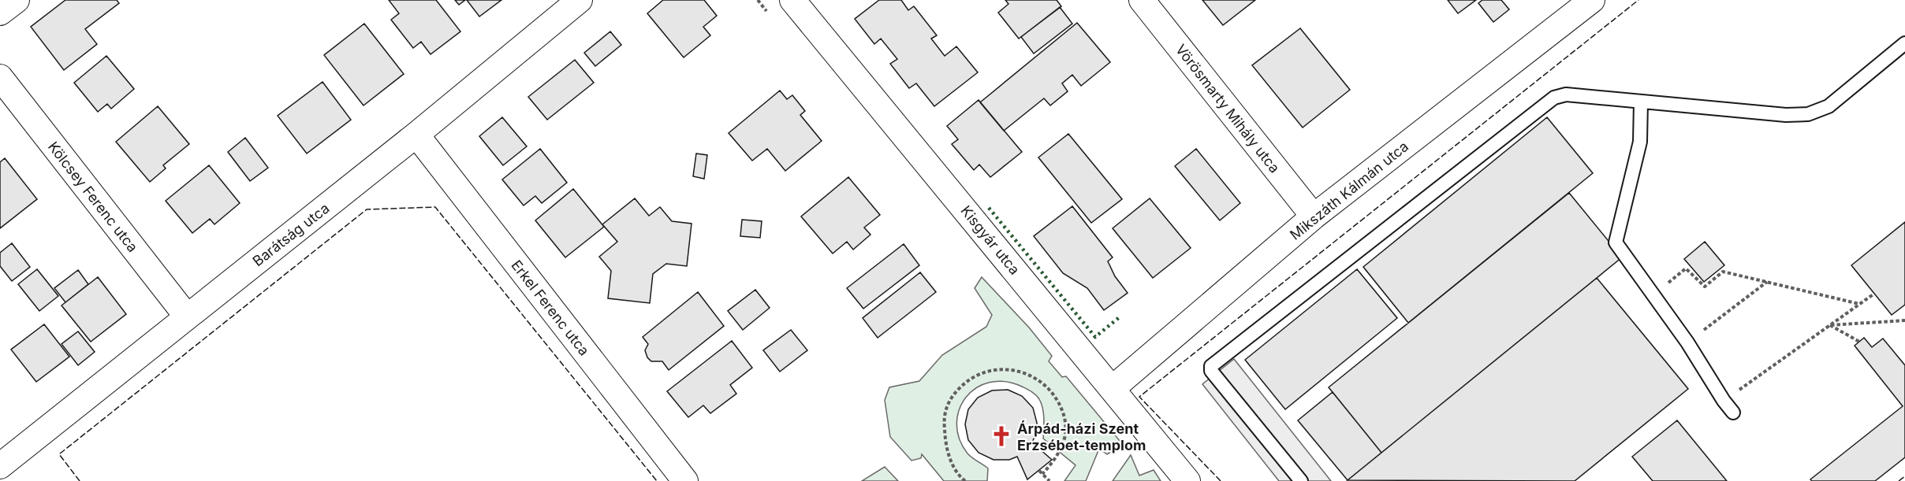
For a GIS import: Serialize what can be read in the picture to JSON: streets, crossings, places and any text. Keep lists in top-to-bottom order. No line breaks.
{"streets":{"street":["Vörösmarty Mihály utca","Mikszáth Kálmán utca","Kölcsey Ferenc utca","Barátság utca","Kisgyár utca","Erkel Ferenc utca"]},"crossings":[["Vörösmarty Mihály utca","Mikszáth Kálmán utca"],["Mikszáth Kálmán utca","Kisgyár utca"],["Kölcsey Ferenc utca","Barátság utca"],["Barátság utca","Erkel Ferenc utca"]],"places":{"church":["Árpád-házi Szent Erzsébet-templom"]}}
